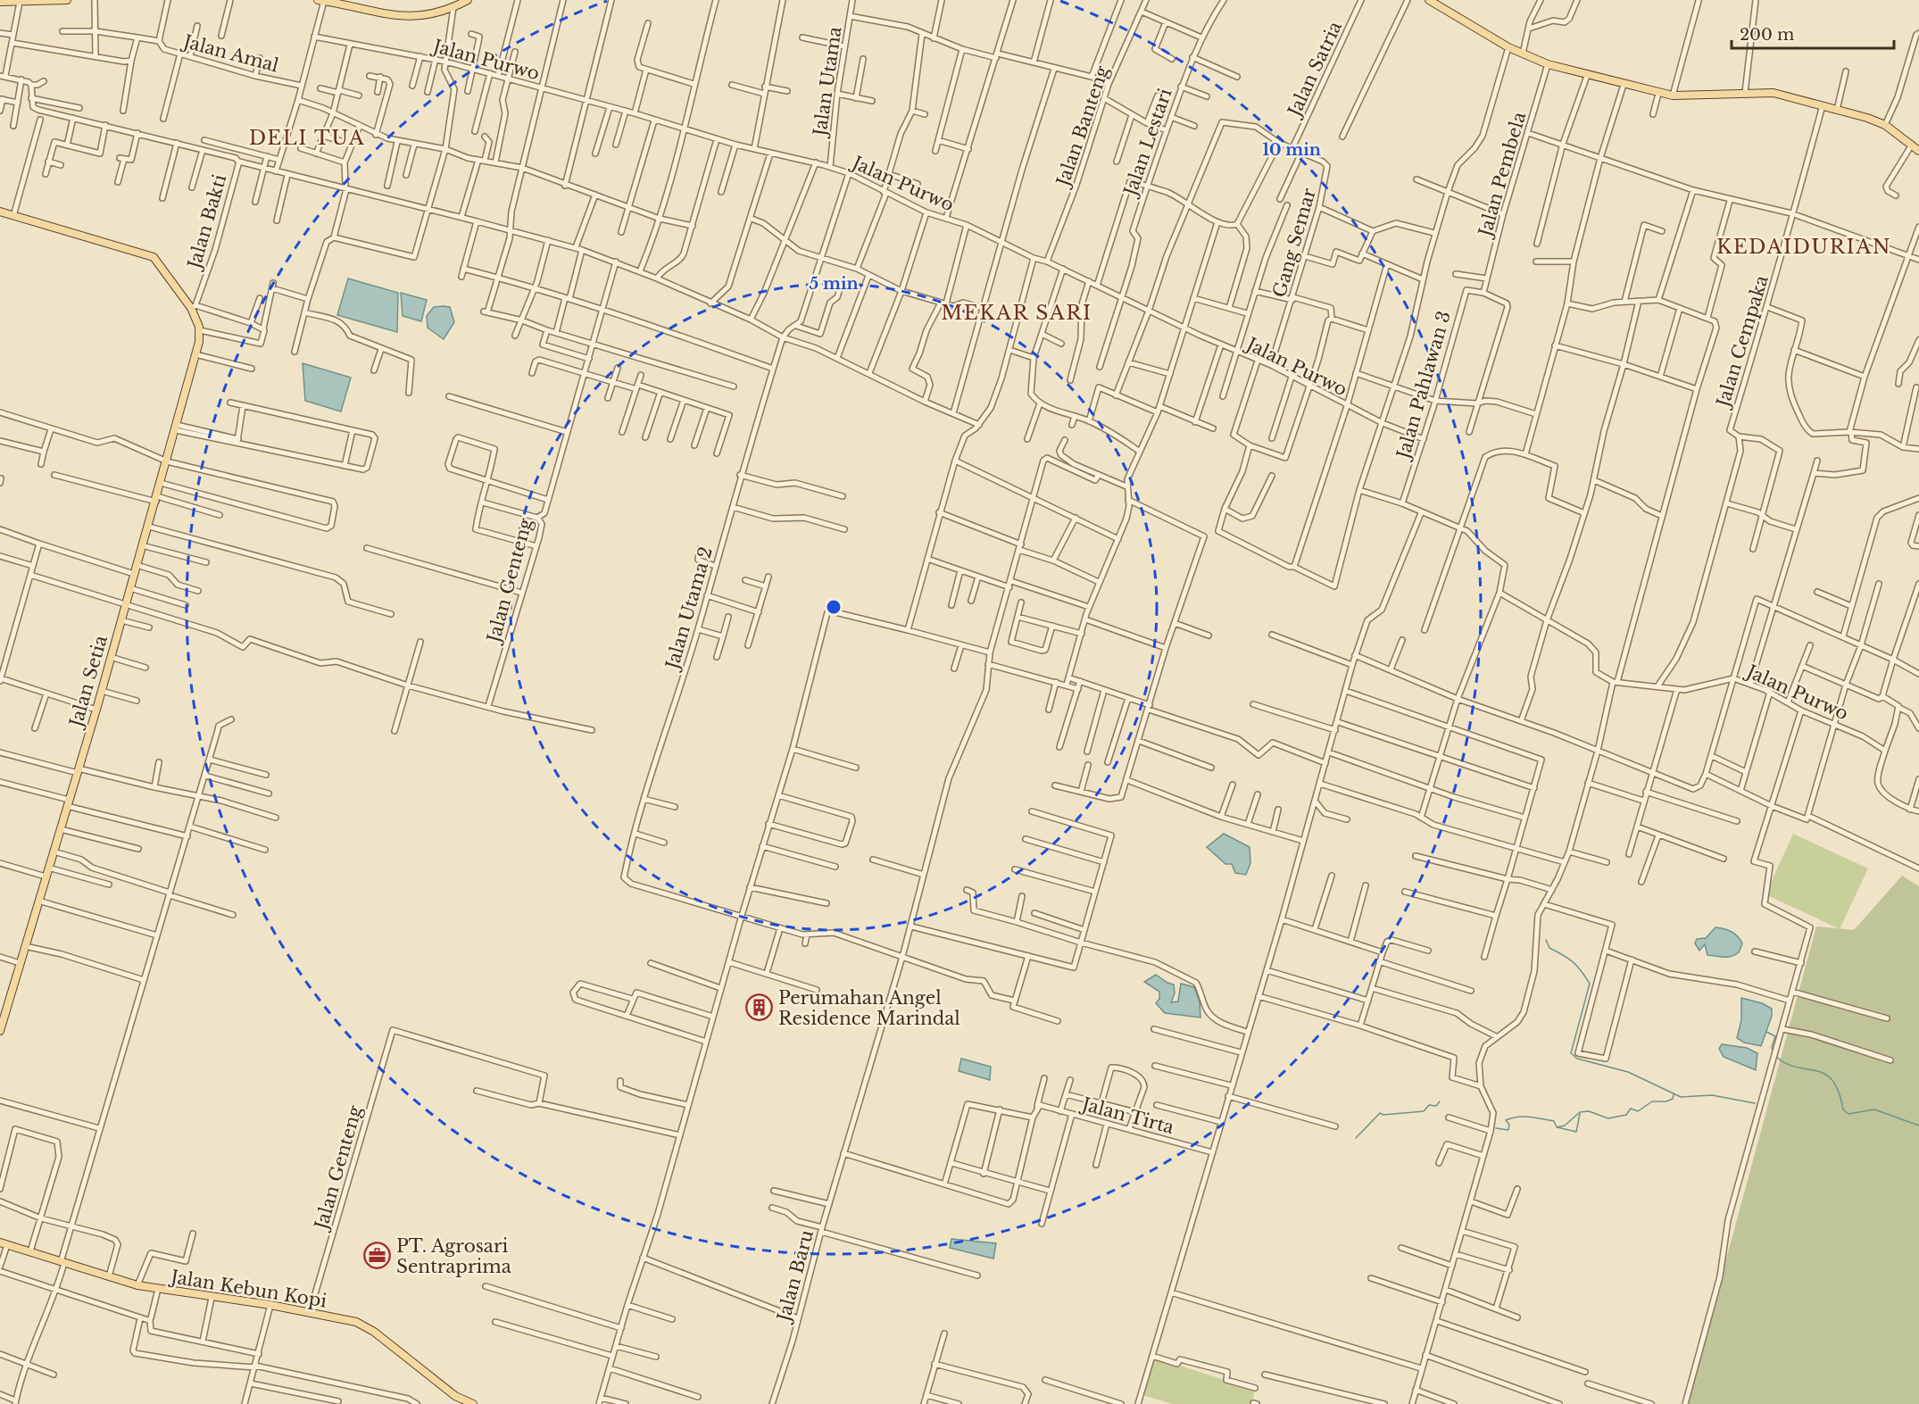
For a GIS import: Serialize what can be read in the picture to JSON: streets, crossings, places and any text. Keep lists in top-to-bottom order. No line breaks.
{"streets":{"main road":["Jalan Setia","Jalan Kebun Kopi"],"street":["Jalan Amal","Jalan Purwo","Jalan Satria","Jalan Utama","Jalan Banteng","Jalan Lestari","Jalan Pembela","Jalan Bakti","Gang Semar","Jalan Cempaka","Jalan Pahlawan 3","Jalan Genteng","Jalan Utama 2","Jalan Tirta","Jalan Baru"]},"crossings":[["Jalan Purwo","Jalan Utama"],["Jalan Purwo","Jalan Banteng"],["Jalan Purwo","Jalan Lestari"],["Jalan Purwo","Gang Semar"],["Jalan Purwo","Jalan Pahlawan 3"],["Jalan Satria","Gang Semar"],["Jalan Pembela","Jalan Pahlawan 3"],["Jalan Bakti","Jalan Genteng"],["Jalan Bakti","Jalan Utama 2"],["Jalan Genteng","Jalan Kebun Kopi"]],"districts":["DELI TUA","KEDAIDURIAN","MEKAR SARI"],"places":{"building":["Perumahan Angel Residence Marindal"],"office":["PT. Agrosari Sentraprima"]},"scale_bar":"200 m","rings":["10 min","5 min"]}
